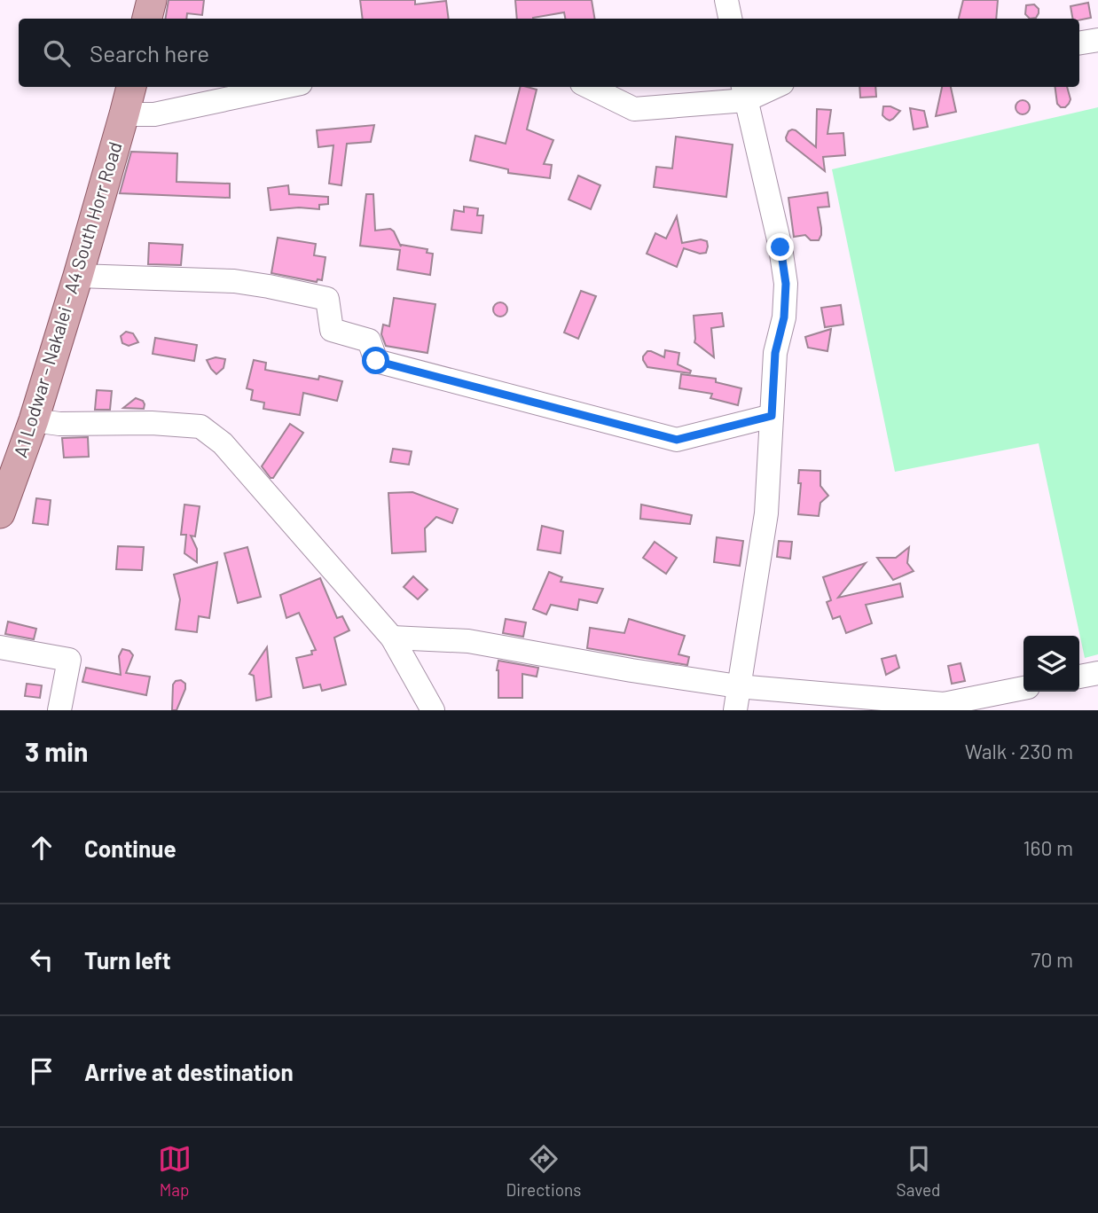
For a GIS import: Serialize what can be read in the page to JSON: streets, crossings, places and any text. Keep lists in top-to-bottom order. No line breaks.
{"streets":{"main road":["A1 Lodwar - Nakalei - A4 South Horr Road"]},"page":{"search":"Search here","heading":["3 min","Walk · 230 m"],"list":[["Continue","160 m"],["Turn left","70 m"],"Arrive at destination"],"nav":["Map","Directions","Saved"]}}
